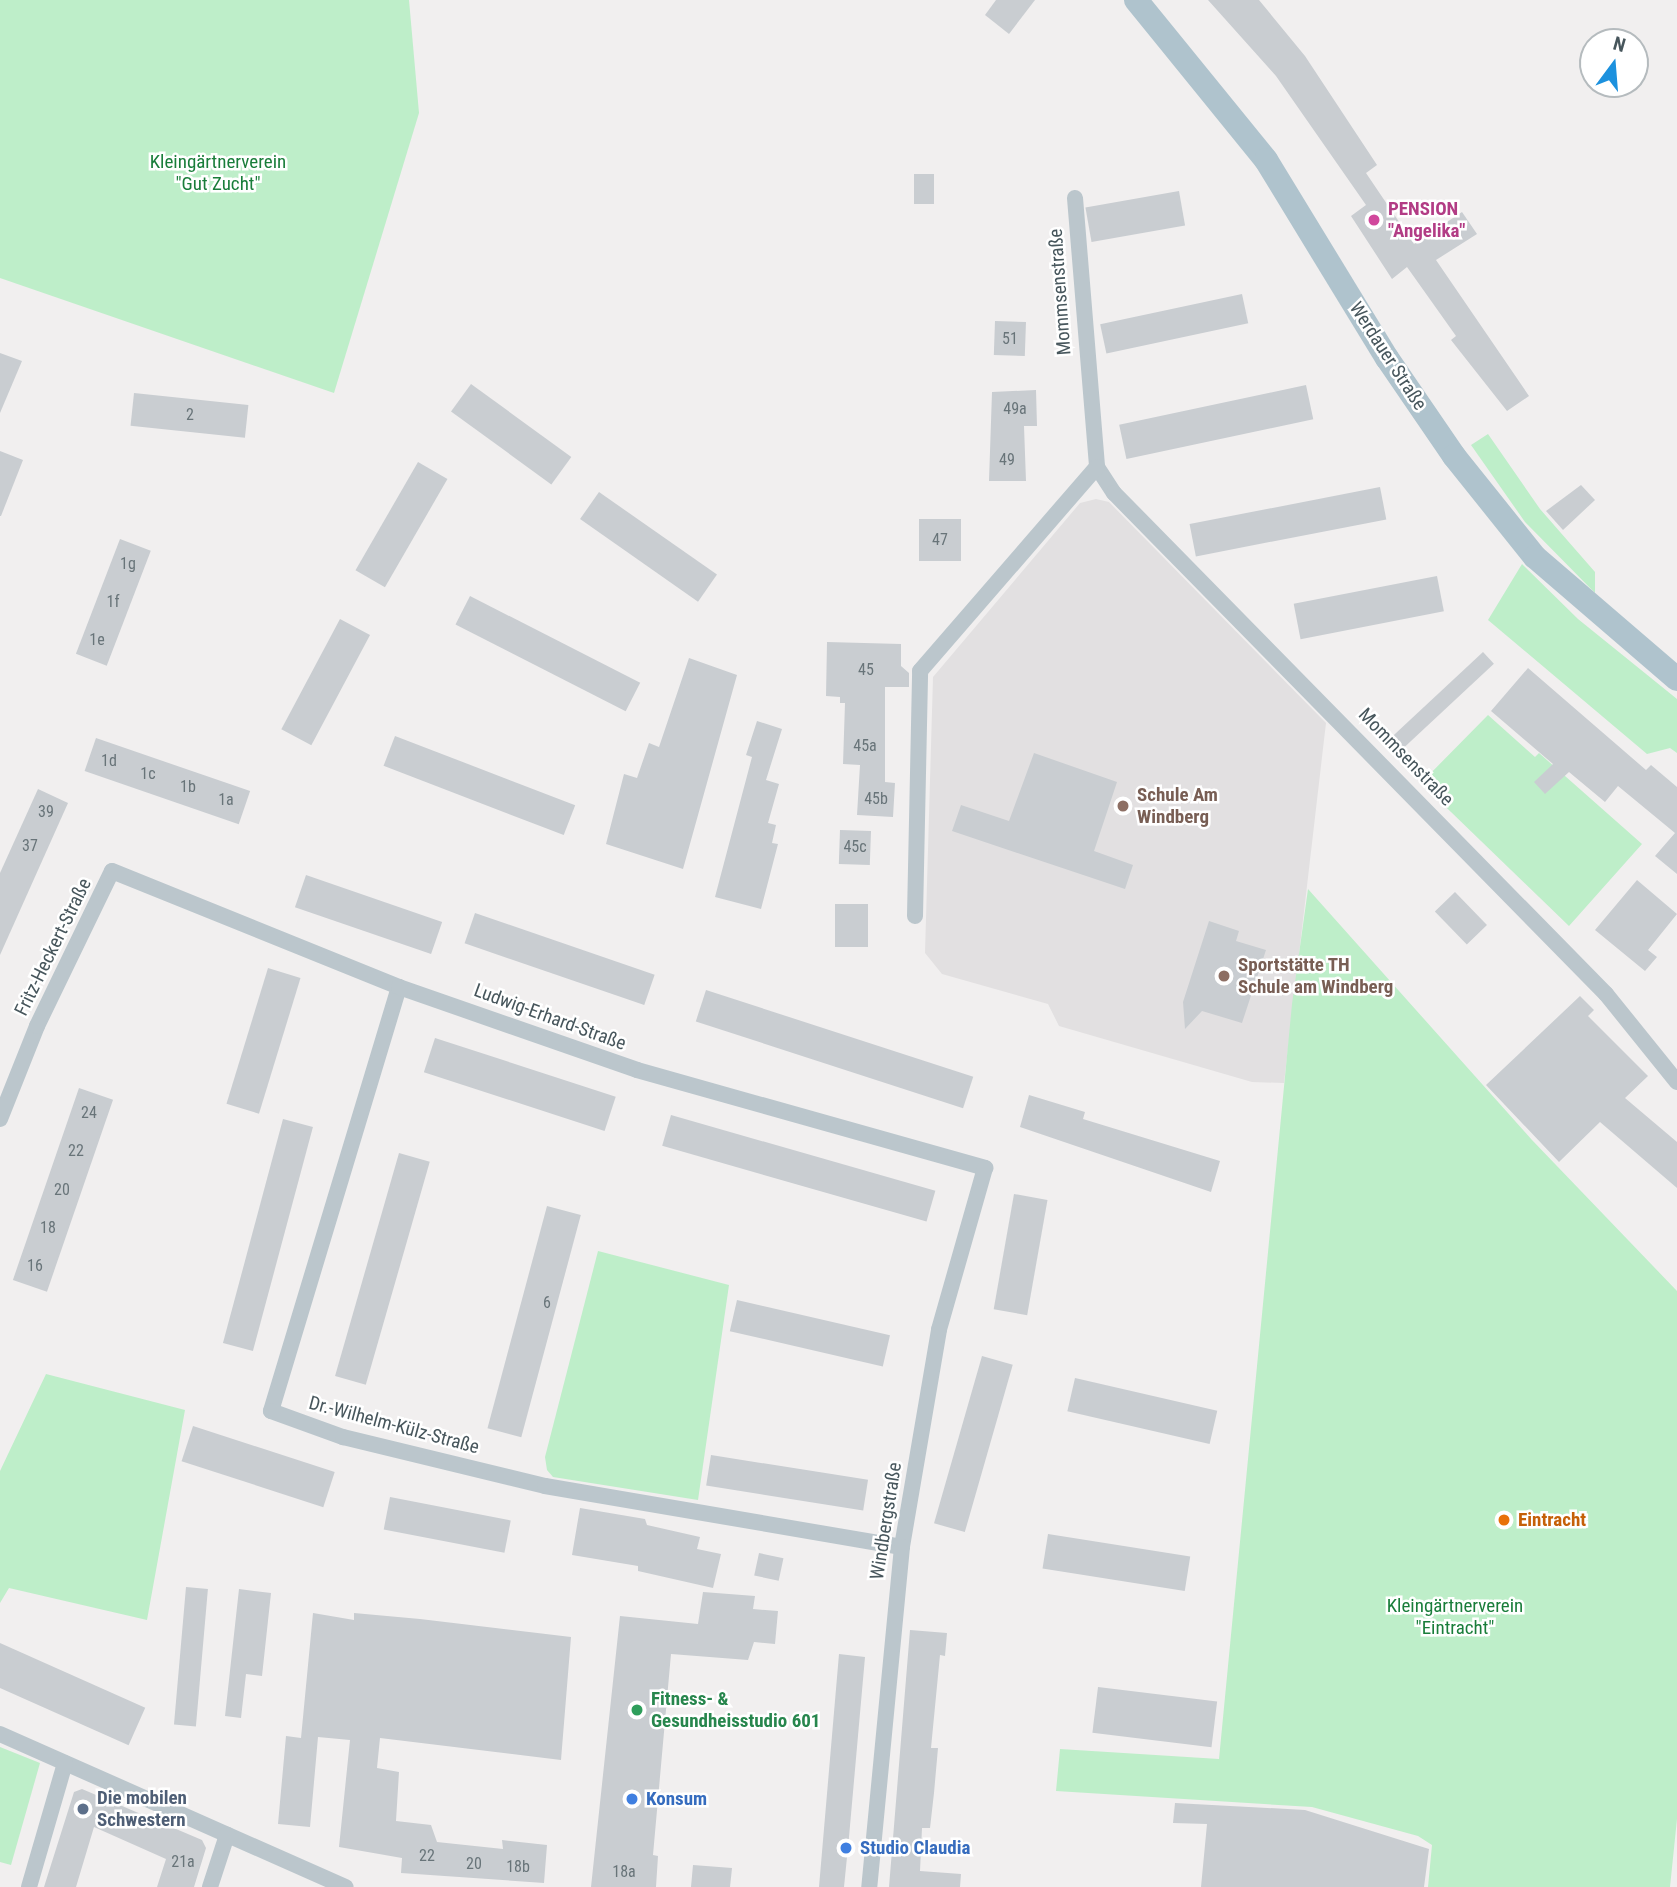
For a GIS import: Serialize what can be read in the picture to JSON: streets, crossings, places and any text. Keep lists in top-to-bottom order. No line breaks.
{"streets":{"main road":["Werdauer Straße"],"street":["Mommsenstraße","Fritz-Heckert-Straße","Ludwig-Erhard-Straße","Dr.-Wilhelm-Külz-Straße","Windbergstraße"]},"crossings":[["Fritz-Heckert-Straße","Ludwig-Erhard-Straße"],["Ludwig-Erhard-Straße","Dr.-Wilhelm-Külz-Straße"],["Ludwig-Erhard-Straße","Windbergstraße"],["Dr.-Wilhelm-Külz-Straße","Windbergstraße"]],"parks":["Kleingärtnerverein \"Gut Zucht\"","Kleingärtnerverein \"Eintracht\""],"places":["PENSION \"Angelika\"","Schule Am Windberg","Sportstätte TH Schule am Windberg","Eintracht","Fitness- & Gesundheisstudio 601","Konsum","Die mobilen Schwestern","Studio Claudia"],"house_numbers":["51","49a","2","49","47","1g","1f","1e","45","45a","1d","1c","1b","45b","1a","39","37","45c","24","22","20","18","16","6","22","21a","20","18b","18a"],"north":"top"}
